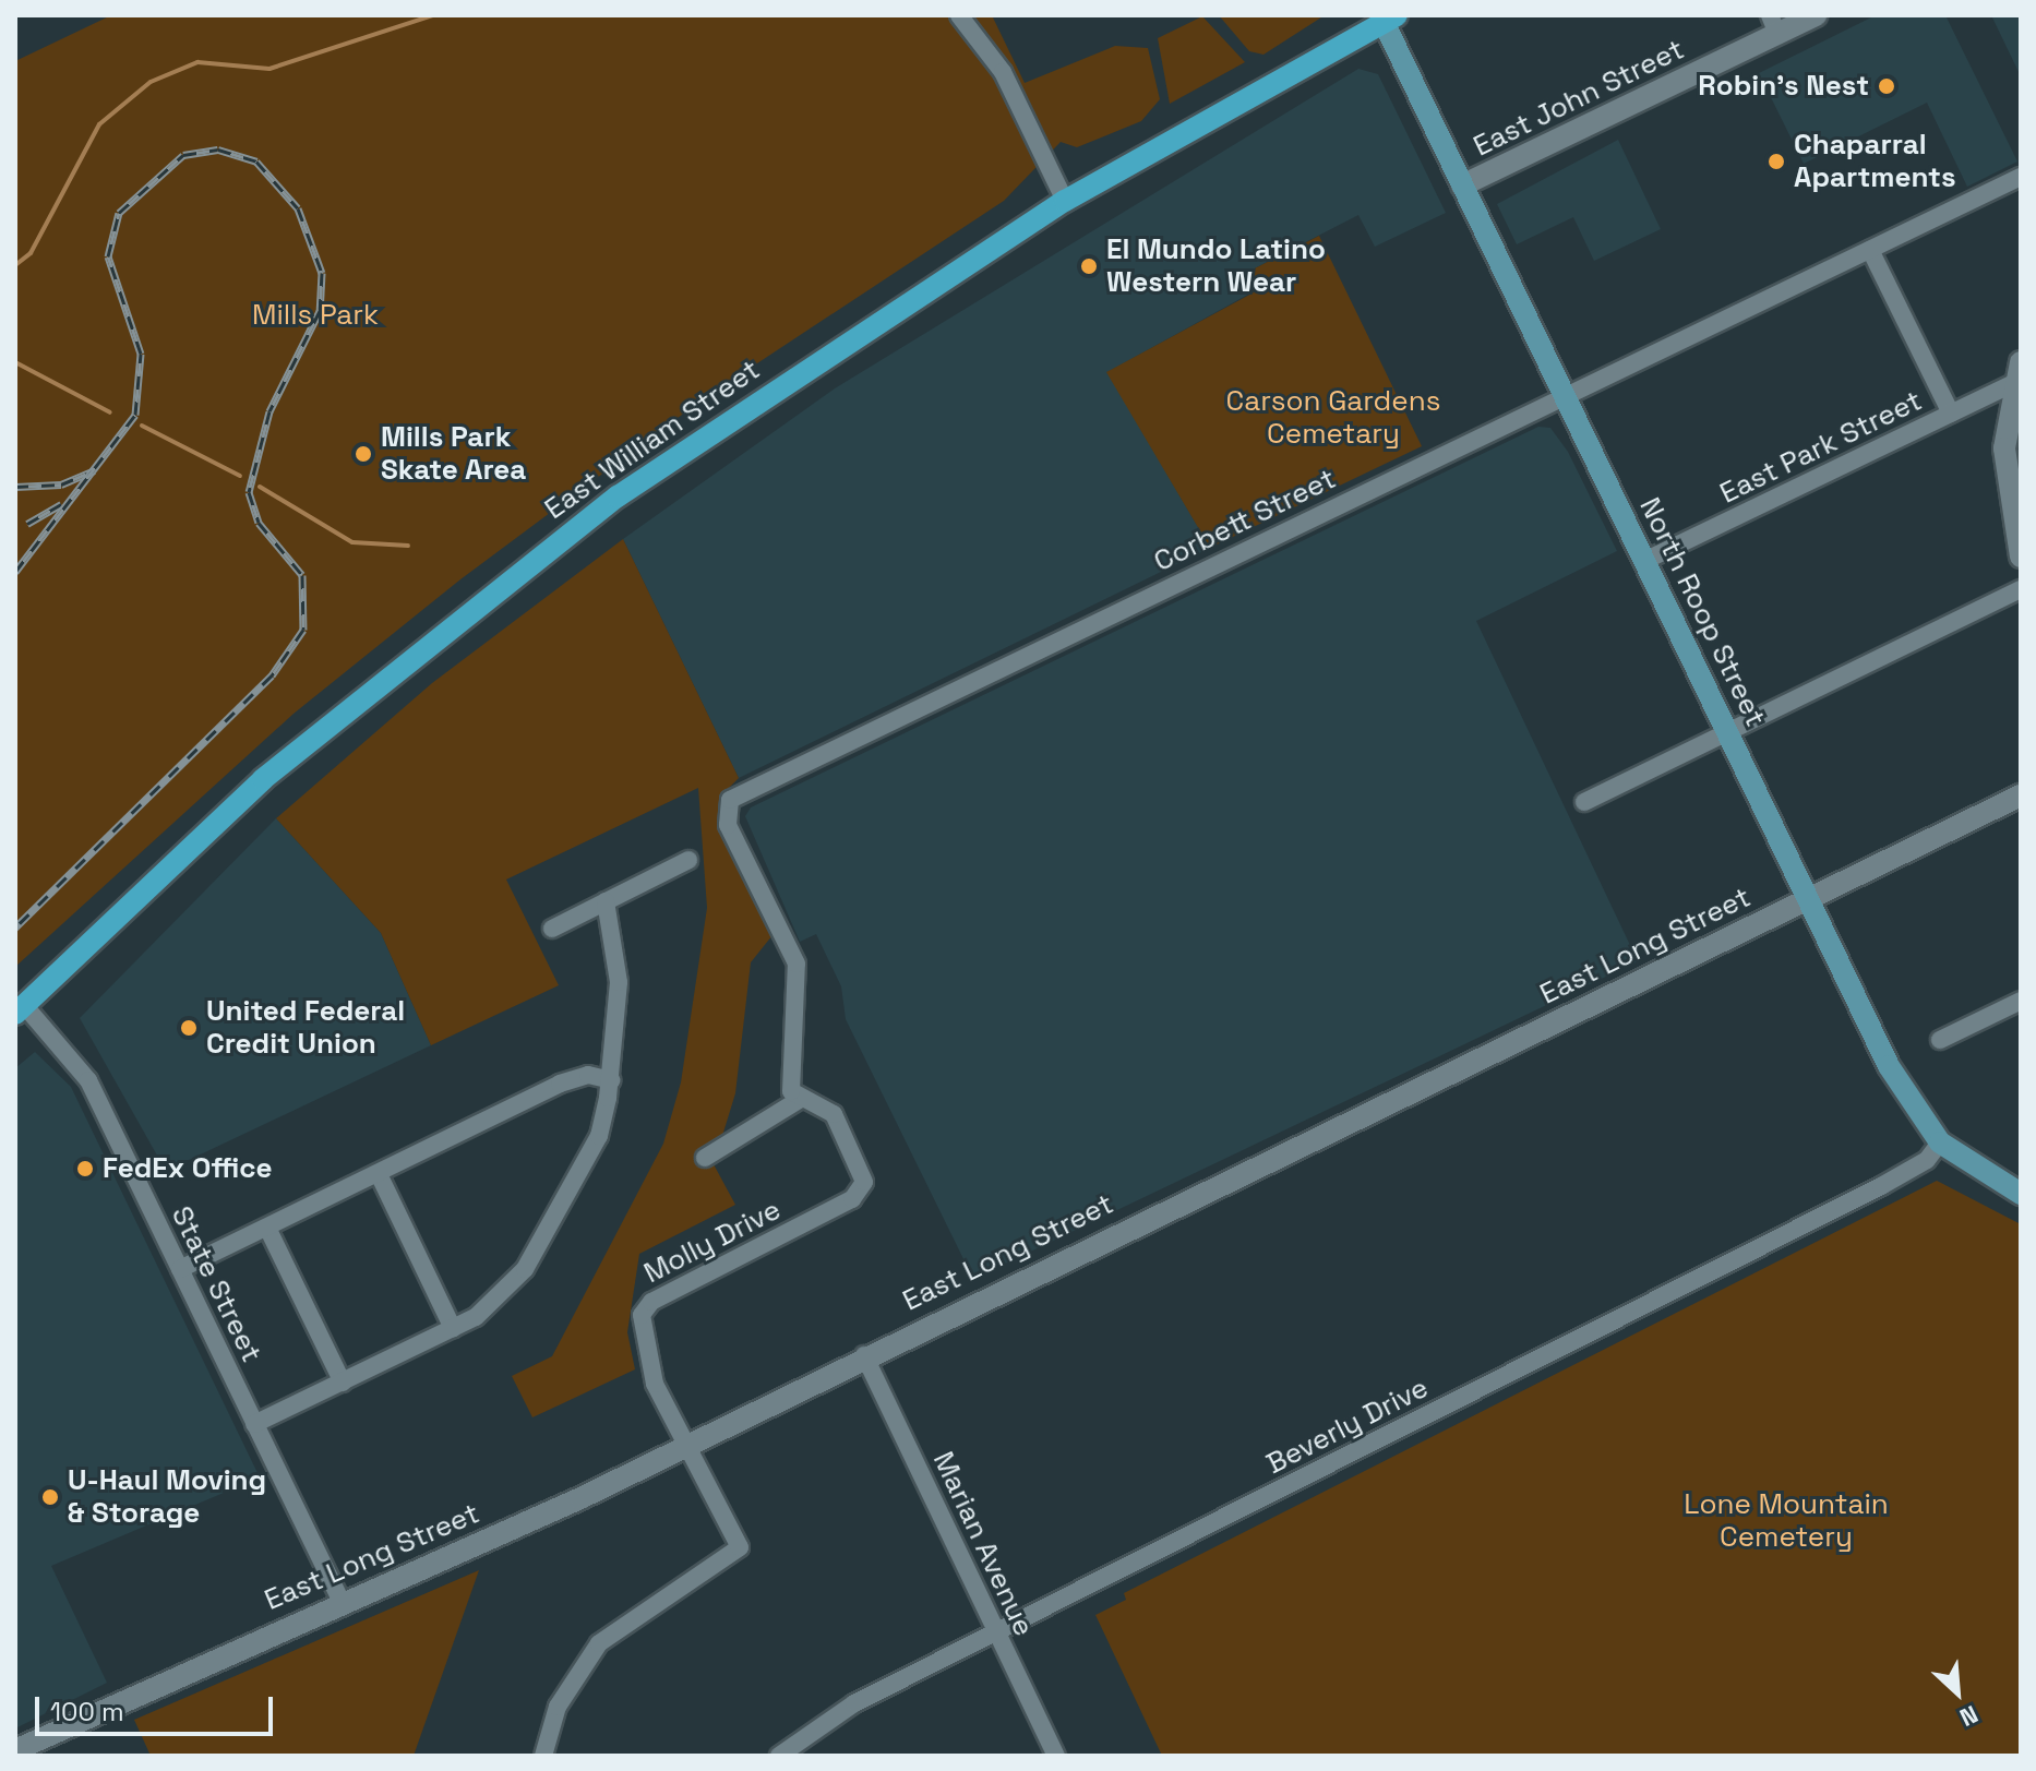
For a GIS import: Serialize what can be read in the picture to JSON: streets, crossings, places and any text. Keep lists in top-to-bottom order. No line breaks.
{"streets":{"main road":["East William Street","North Roop Street"],"street":["East John Street","East Park Street","Corbett Street","East Long Street","Molly Drive","State Street","Beverly Drive","Marian Avenue"]},"crossings":[["East John Street","North Roop Street"],["East William Street","North Roop Street"],["East William Street","State Street"],["East Park Street","North Roop Street"],["Corbett Street","North Roop Street"],["Corbett Street","Molly Drive"],["North Roop Street","East Long Street"],["North Roop Street","Beverly Drive"],["East Long Street","Molly Drive"],["East Long Street","State Street"],["East Long Street","Marian Avenue"],["Beverly Drive","Marian Avenue"]],"parks":["Mills Park","Carson Gardens Cemetary","Lone Mountain Cemetery"],"places":["Robin's Nest","Chaparral Apartments","El Mundo Latino Western Wear","Mills Park Skate Area","United Federal Credit Union","FedEx Office","U-Haul Moving & Storage"],"scale_bar":"100 m","north":"bottom right"}
